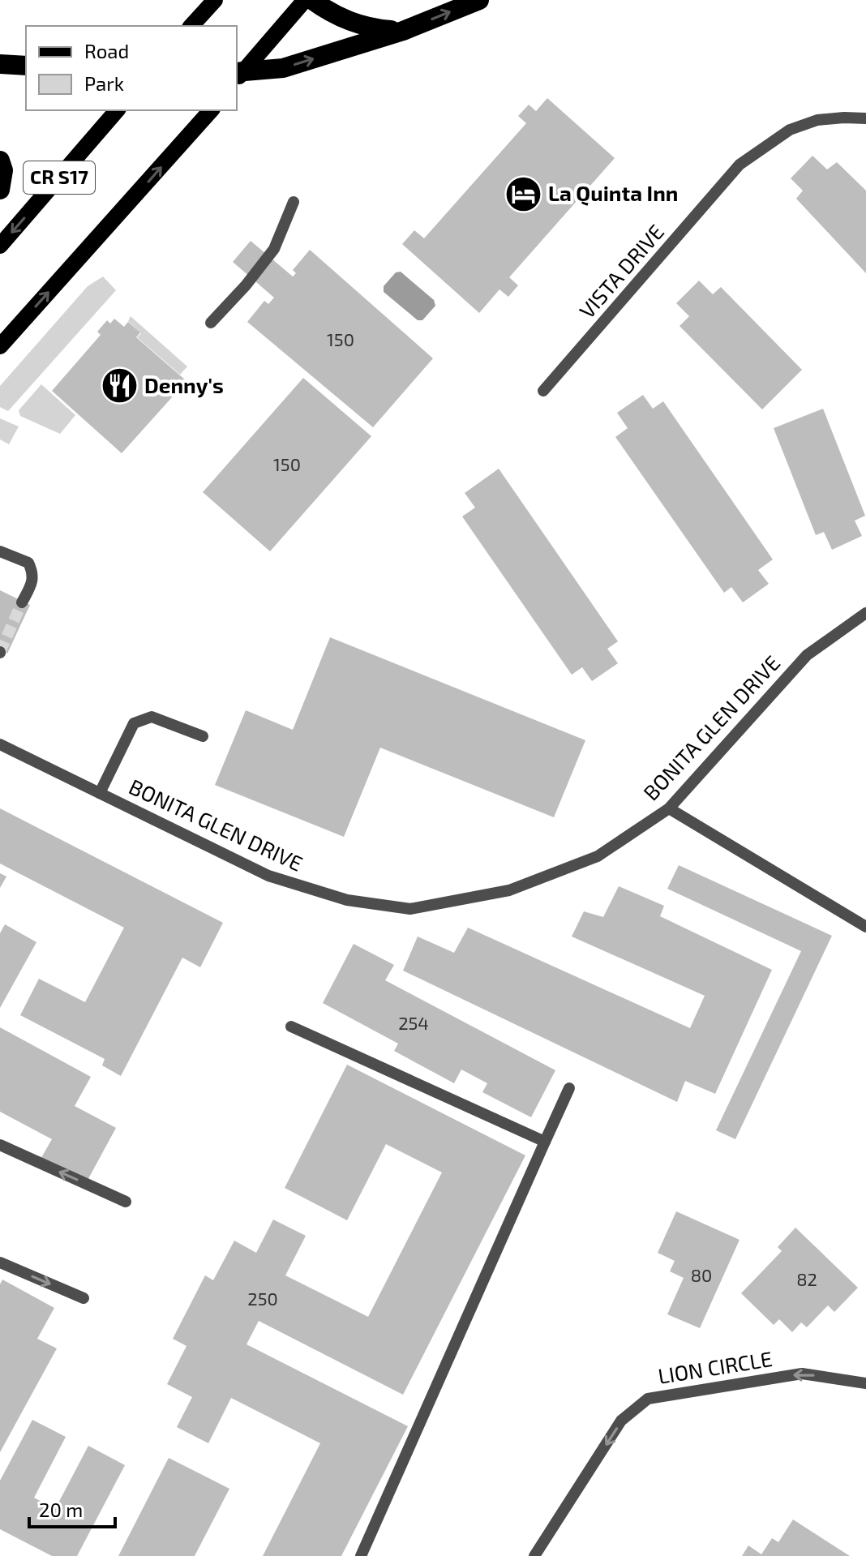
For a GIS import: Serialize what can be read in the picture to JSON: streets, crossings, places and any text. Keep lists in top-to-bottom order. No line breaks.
{"streets":{"main road":["CR S17"],"street":["VISTA DRIVE","BONITA GLEN DRIVE","LION CIRCLE"]},"one_way":["LION CIRCLE"],"places":{"hotel":["La Quinta Inn"],"restaurant":["Denny's"]},"house_numbers":["150","150","254","80","82","250"],"legend":["Road","Park"],"scale_bar":"20 m"}
